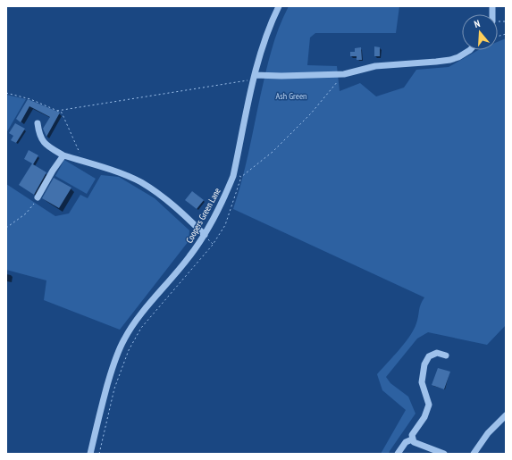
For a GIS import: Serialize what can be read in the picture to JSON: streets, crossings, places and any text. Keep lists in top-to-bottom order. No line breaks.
{"streets":{"street":["Coopers Green Lane"]},"parks":["Ash Green"],"north":"top"}
